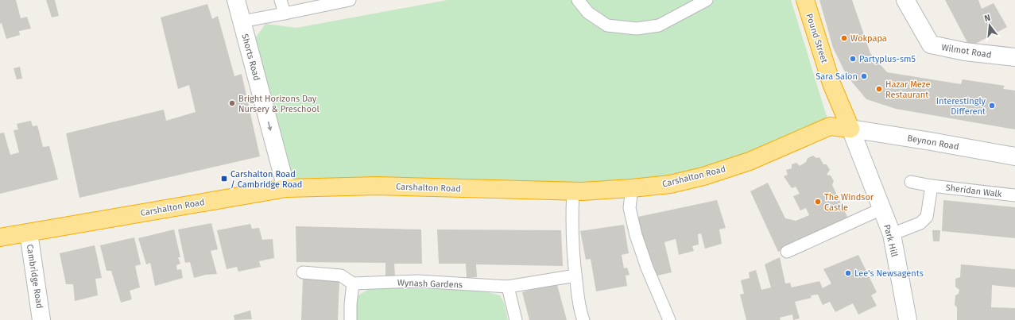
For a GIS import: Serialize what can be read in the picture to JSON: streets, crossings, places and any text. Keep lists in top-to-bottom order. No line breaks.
{"streets":{"highway":["Pound Street","Carshalton Road"],"street":["Wilmot Road","Shorts Road","Beynon Road","Park Hill","Cambridge Road"],"lane":["Sheridan Walk","Wynash Gardens"]},"crossings":[["Pound Street","Beynon Road"],["Pound Street","Carshalton Road"],["Pound Street","Park Hill"],["Shorts Road","Carshalton Road"],["Beynon Road","Carshalton Road"],["Beynon Road","Park Hill"],["Carshalton Road","Park Hill"],["Carshalton Road","Cambridge Road"]],"one_way":["Shorts Road"],"places":{"other":["Wokpapa","Partyplus-sm5","Sara Salon","Hazar Meze Restaurant","Bright Horizons Day Nursery & Preschool","Interestingly Different","The Windsor Castle","Lee's Newsagents"],"transit":["Carshalton Road / Cambridge Road"]},"north":"top"}
